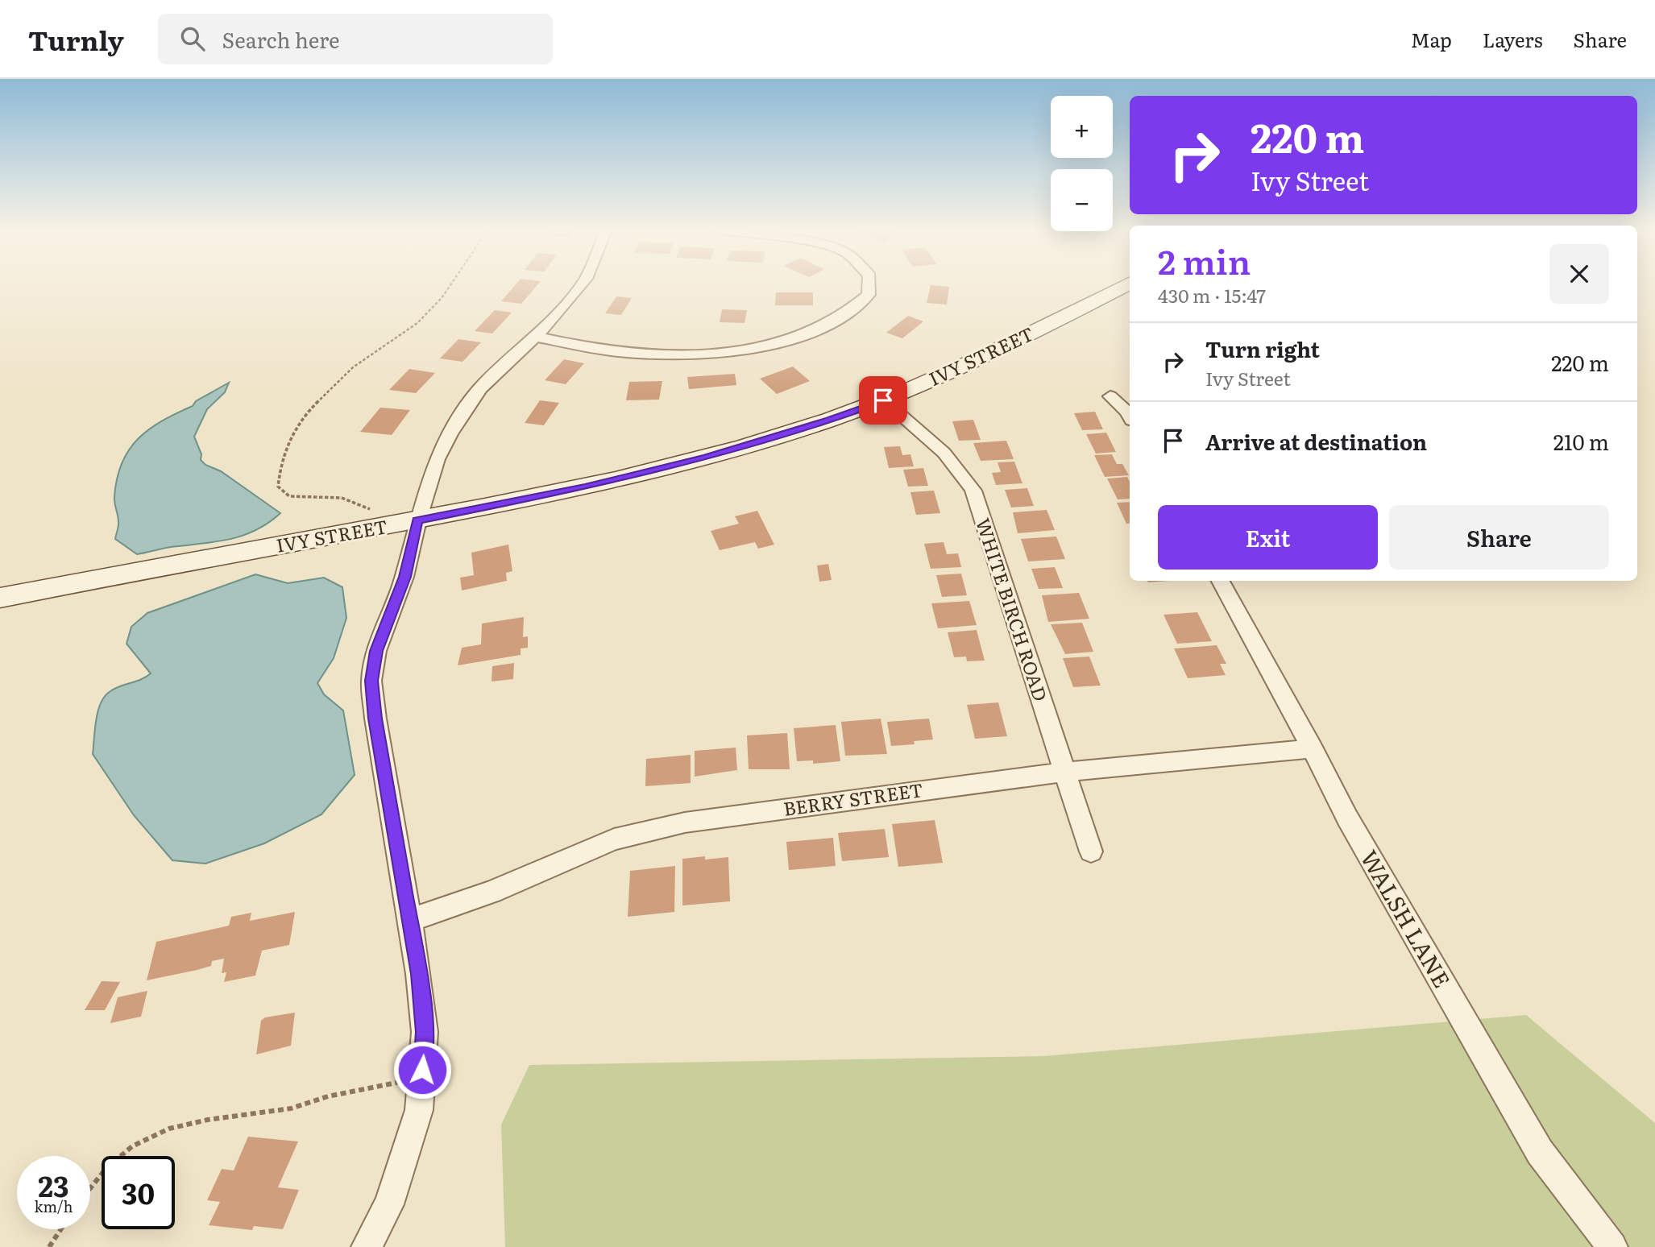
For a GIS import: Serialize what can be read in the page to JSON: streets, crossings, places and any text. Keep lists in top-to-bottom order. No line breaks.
{"streets":{"main road":["IVY STREET"],"street":["WHITE BIRCH ROAD","BERRY STREET","WALSH LANE"]},"crossings":[["IVY STREET","WHITE BIRCH ROAD"],["WHITE BIRCH ROAD","BERRY STREET"],["BERRY STREET","WALSH LANE"]],"page":{"header":"Turnly","search":"Search here","nav":["Map","Layers","Share"],"map_buttons":["+","−"],"turn":["220 m","Ivy Street"],"heading":["2 min","430 m · 15:47"],"list":[{"name":"Turn right","note":"Ivy Street","value":"220 m"},{"name":"Arrive at destination","value":"210 m"}],"buttons":["Exit","Share"],"speed":"23 km/h","limit":"30"}}
